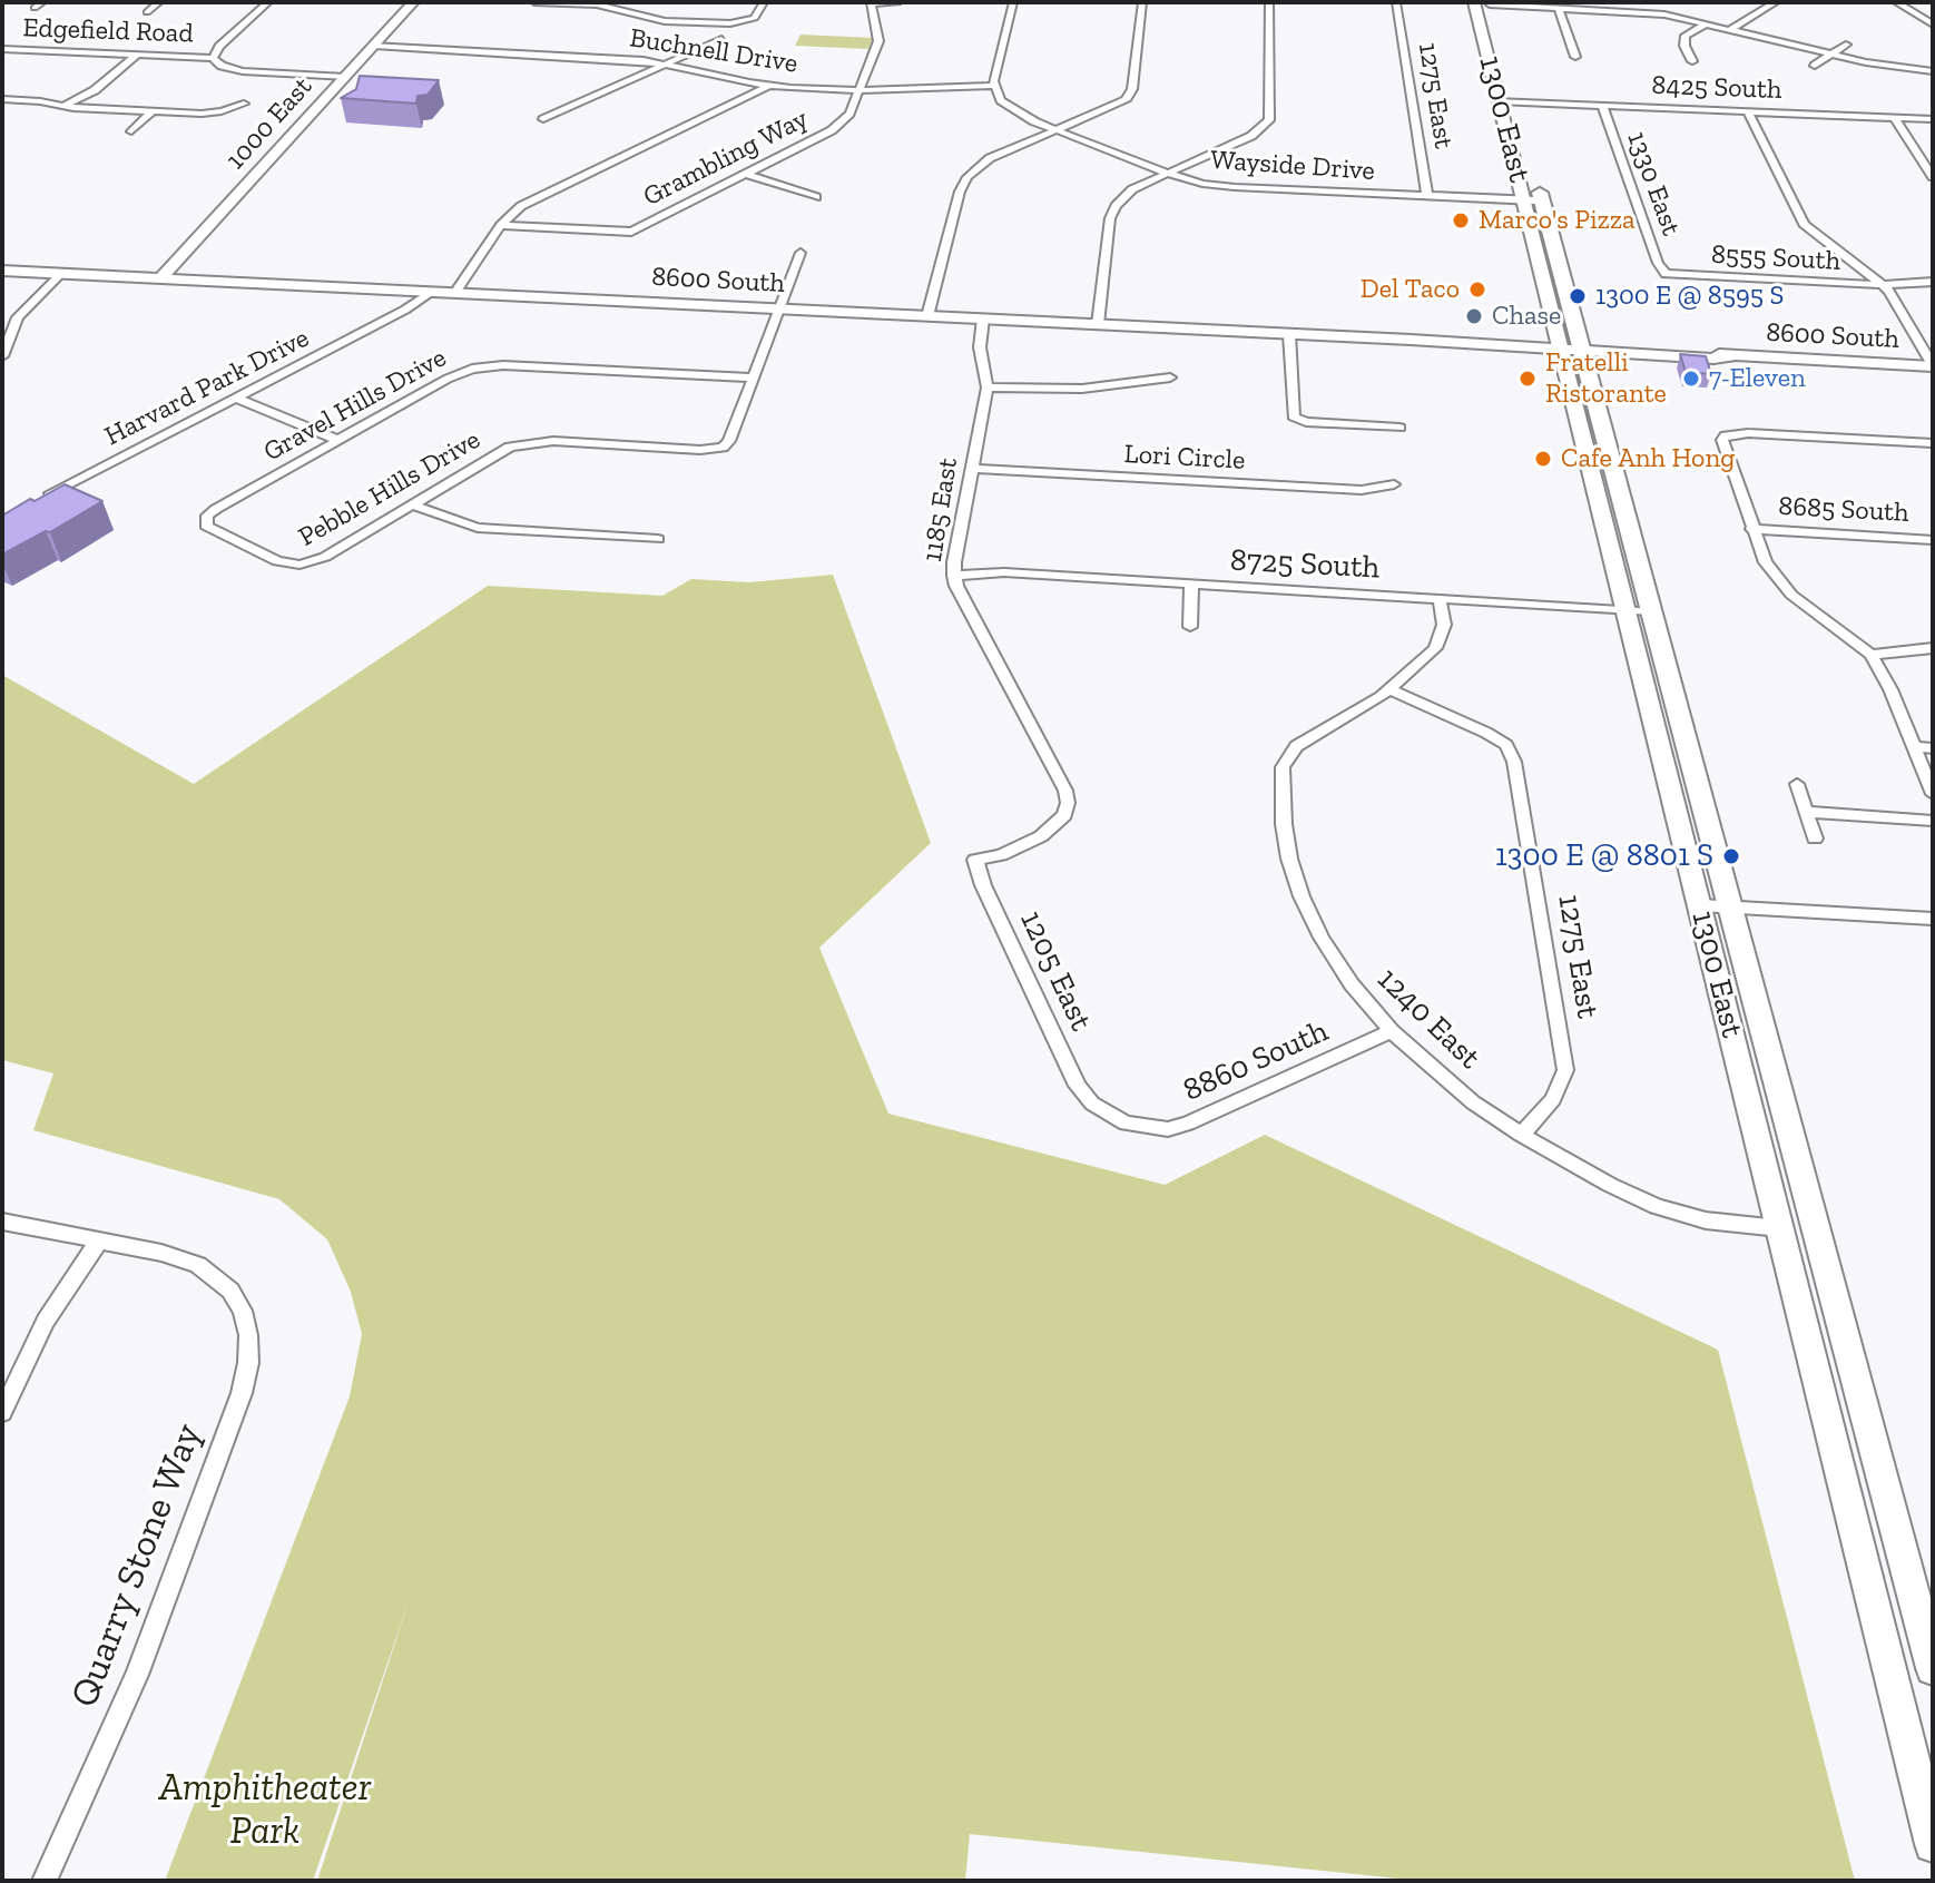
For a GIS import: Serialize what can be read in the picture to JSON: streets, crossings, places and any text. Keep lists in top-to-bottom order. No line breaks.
{"streets":{"main road":["1300 East","1000 East","8600 South"],"street":["Edgefield Road","Buchnell Drive","8425 South","1275 East","Grambling Way","Wayside Drive","1330 East","8555 South","Harvard Park Drive","Gravel Hills Drive","Lori Circle","Pebble Hills Drive","1185 East","8685 South","8725 South","1205 East","1240 East","8860 South","Quarry Stone Way"]},"crossings":[["Edgefield Road","1000 East"],["Buchnell Drive","1000 East"],["Buchnell Drive","Grambling Way"],["Buchnell Drive","Wayside Drive"],["8425 South","1300 East"],["8425 South","1330 East"],["1275 East","Wayside Drive"],["1275 East","1240 East"],["1300 East","Wayside Drive"],["1300 East","8600 South"],["1300 East","8725 South"],["1300 East","1240 East"],["1000 East","8600 South"],["1330 East","8555 South"],["8600 South","Harvard Park Drive"],["8600 South","Pebble Hills Drive"],["8600 South","1185 East"],["Gravel Hills Drive","Pebble Hills Drive"],["Lori Circle","1185 East"],["1185 East","8725 South"],["1185 East","1205 East"],["1205 East","8860 South"],["1240 East","8860 South"]],"parks":["Amphitheater Park"],"places":["Marco's Pizza","Del Taco","1300 E @ 8595 S","Chase","Fratelli Ristorante","7-Eleven","Cafe Anh Hong","1300 E @ 8801 S"]}
